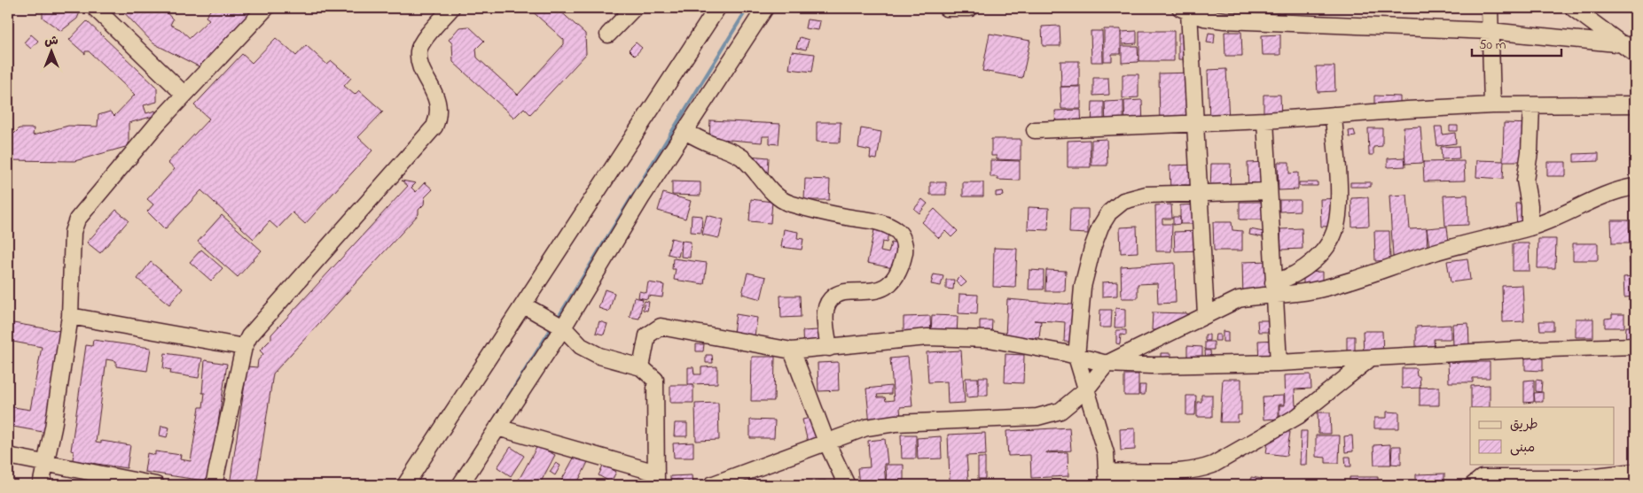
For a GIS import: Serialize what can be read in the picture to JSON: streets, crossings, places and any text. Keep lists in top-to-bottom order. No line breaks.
{"legend":["طريق","مبنى"],"scale_bar":"50 m","north":"top"}
